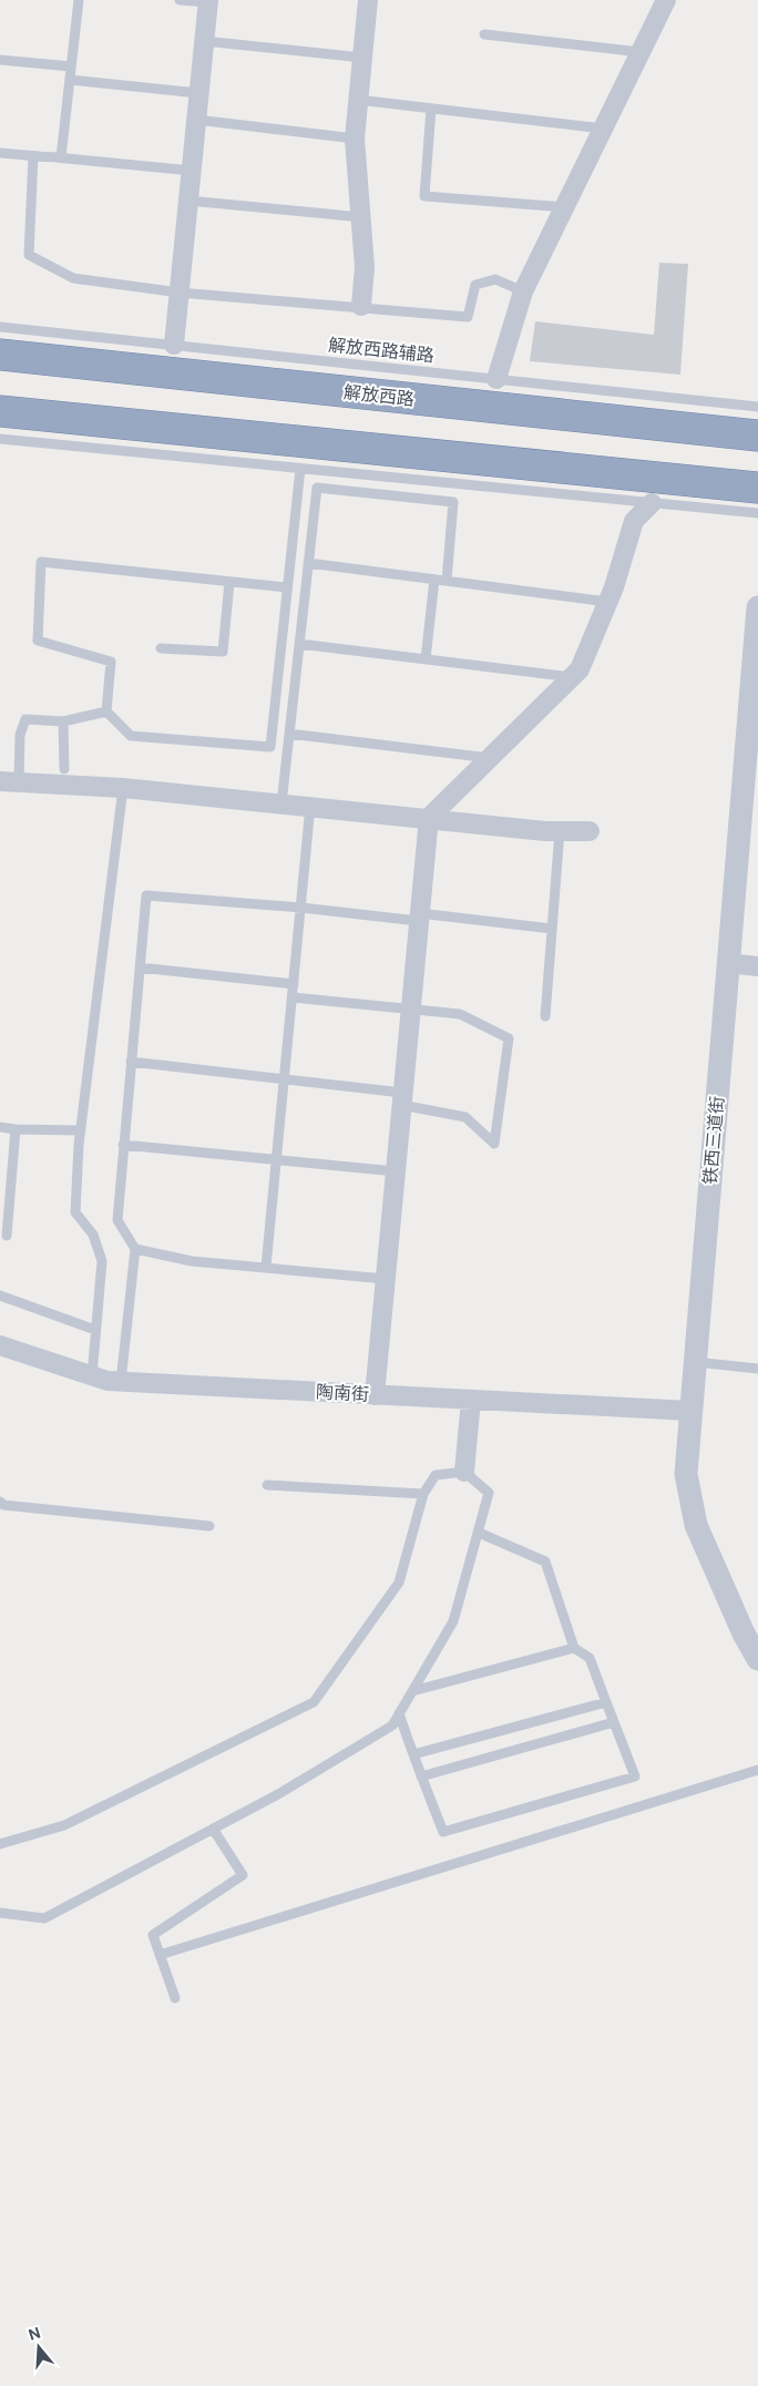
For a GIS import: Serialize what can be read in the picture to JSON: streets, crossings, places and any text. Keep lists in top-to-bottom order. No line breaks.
{"streets":{"highway":["解放西路"],"street":["铁西三道街","陶南街"],"lane":["解放西路辅路"]},"crossings":[["铁西三道街","陶南街"]],"north":"top"}
